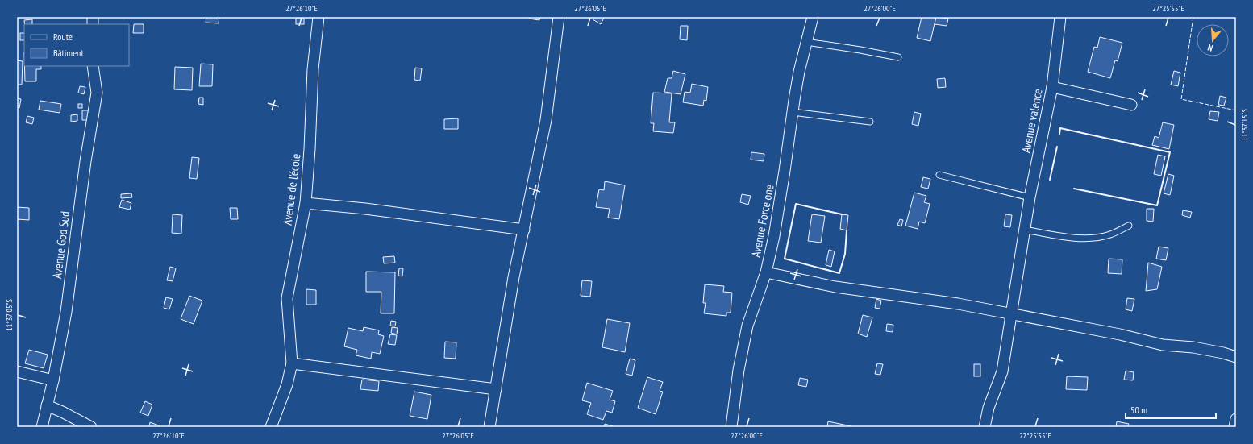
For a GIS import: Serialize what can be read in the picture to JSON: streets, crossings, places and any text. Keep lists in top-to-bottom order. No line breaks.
{"streets":{"street":["Avenue valence","Avenue de l'école","Avenue Force one","Avenue God Sud"]},"legend":["Route","Bâtiment"],"scale_bar":"50 m","north":"bottom","coordinates":["27°26'10\"E","27°26'05\"E","27°26'00\"E","27°25'55\"E","11°37'15\"S","11°37'05\"S"]}
